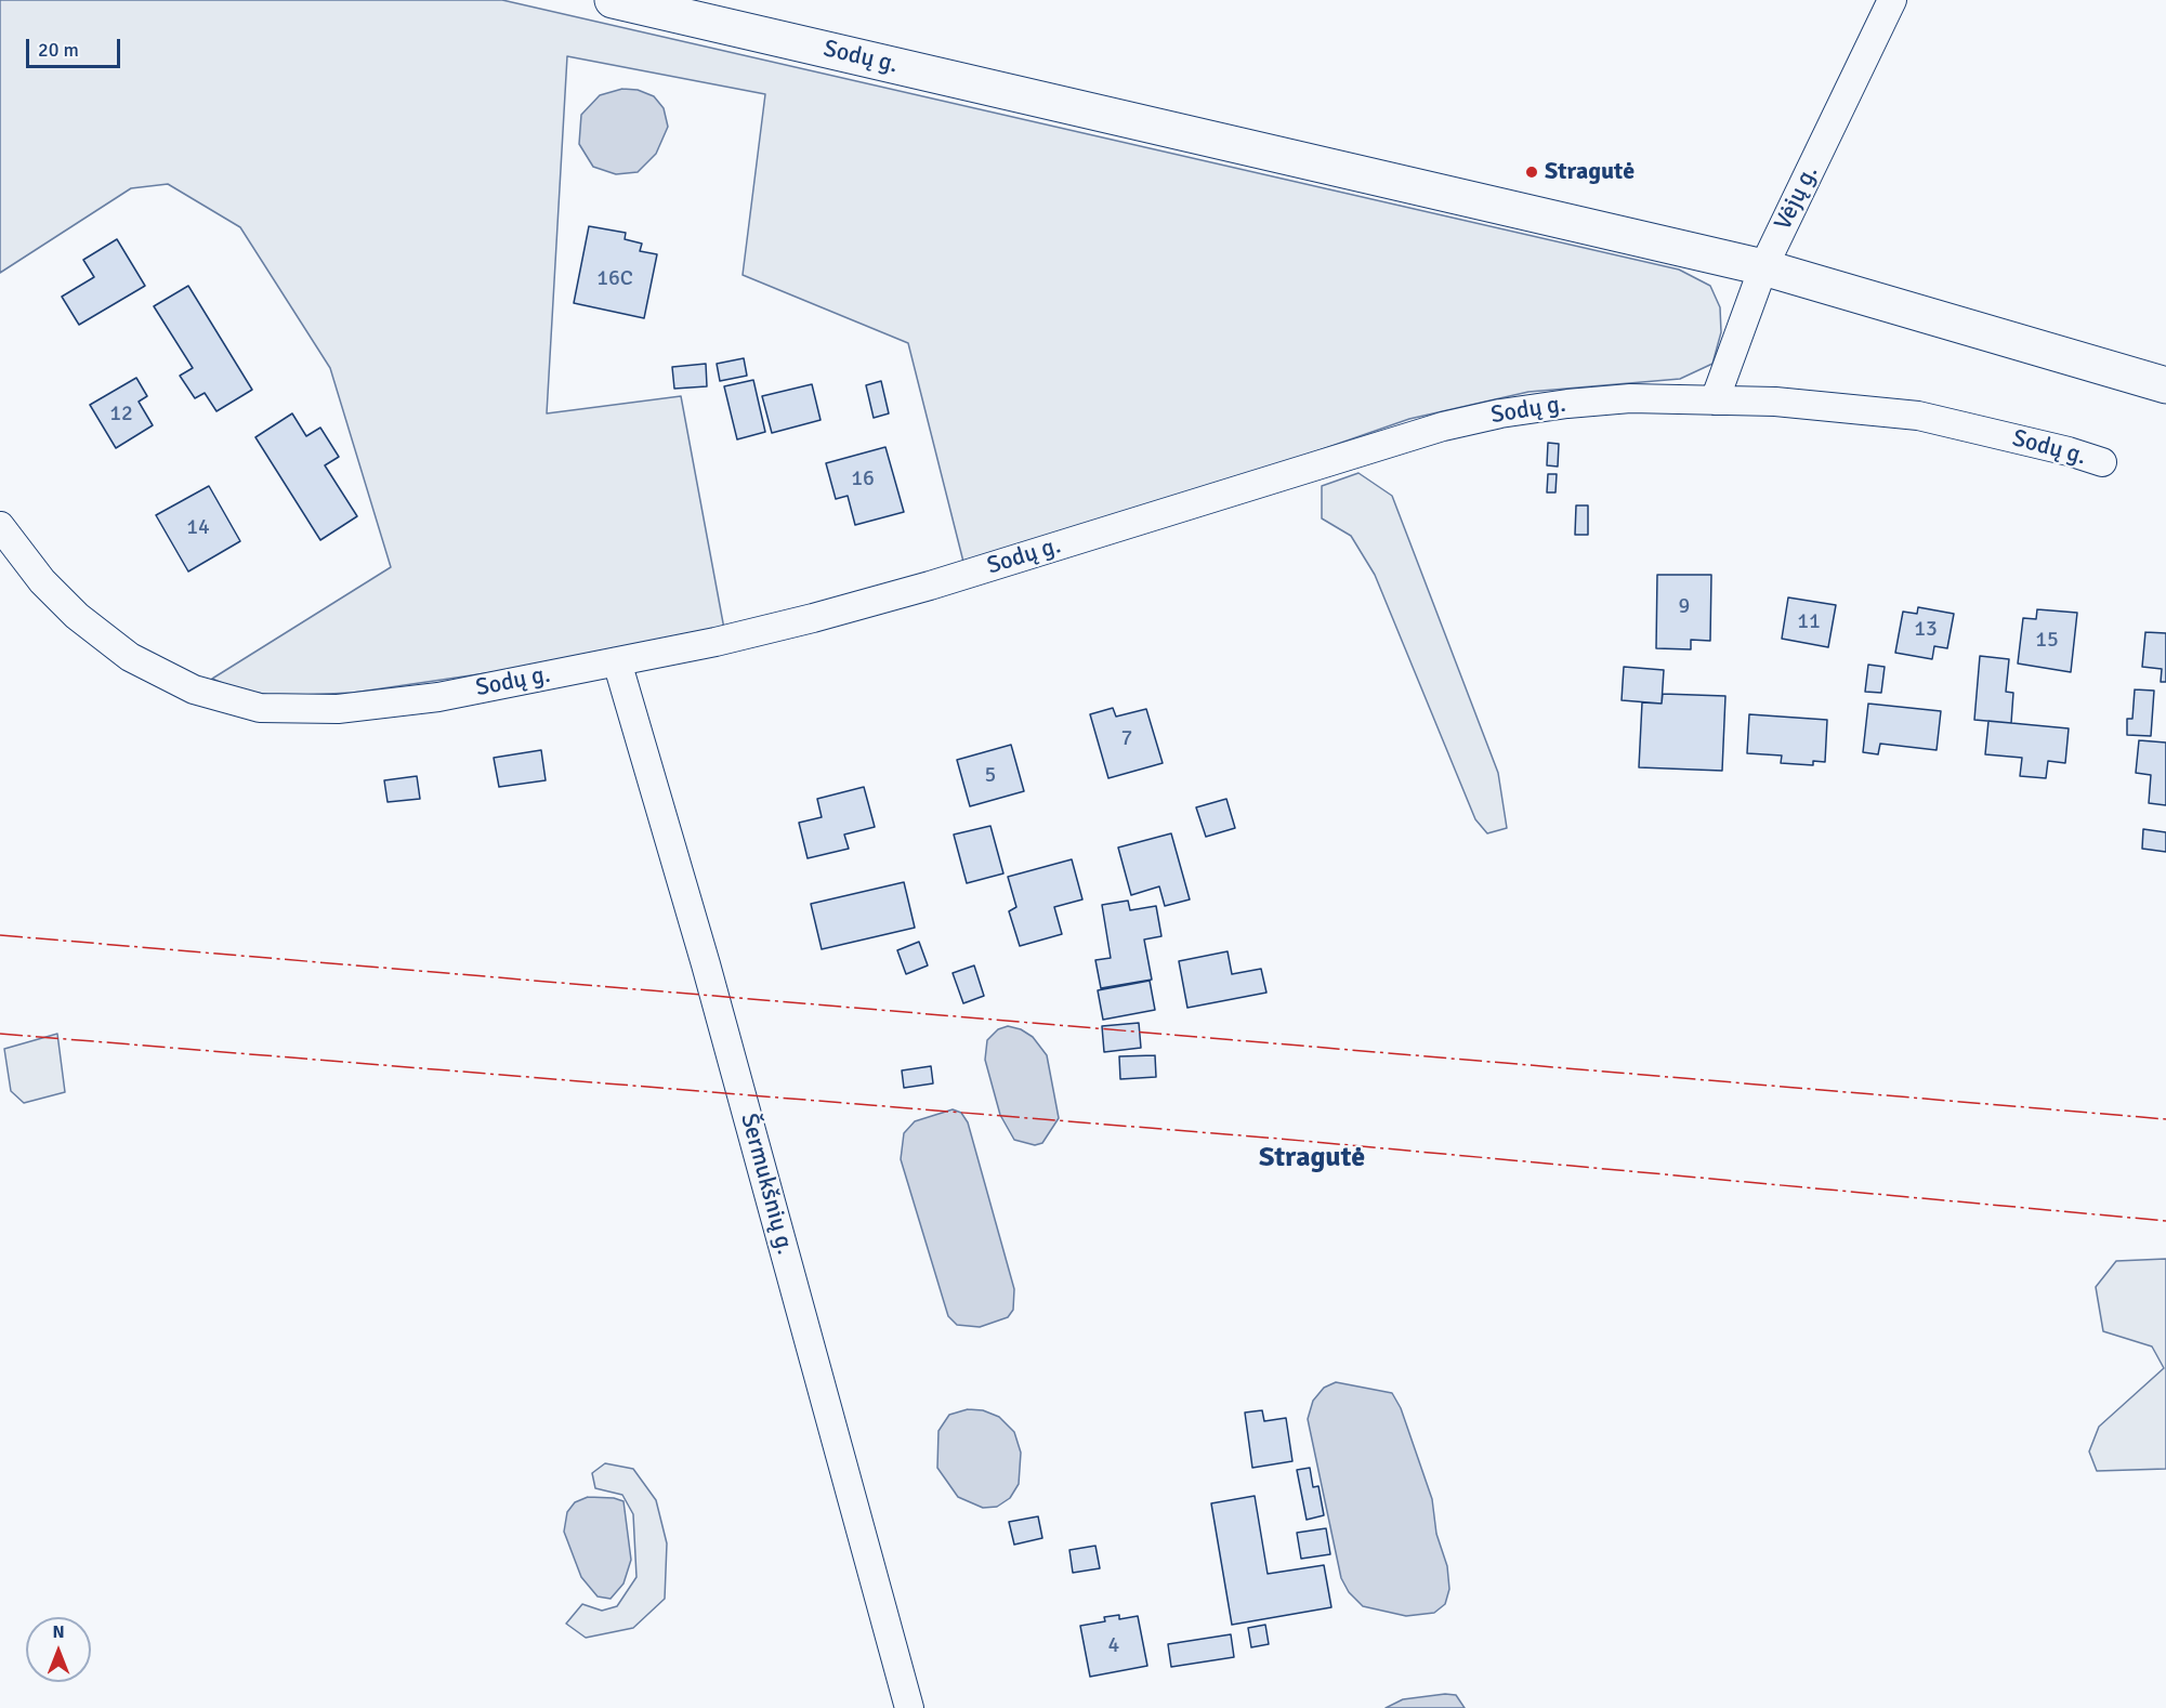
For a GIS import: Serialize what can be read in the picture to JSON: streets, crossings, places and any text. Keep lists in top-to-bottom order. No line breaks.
{"streets":{"main road":["Sodų g."],"street":["Vėjų g.","Šermukšnių g."]},"crossings":[["Sodų g.","Vėjų g."],["Sodų g.","Šermukšnių g."]],"districts":["Stragutė"],"places":["Stragutė"],"house_numbers":["16C","12","16","14","9","11","13","15","7","5","4"],"scale_bar":"20 m","north":"top"}
